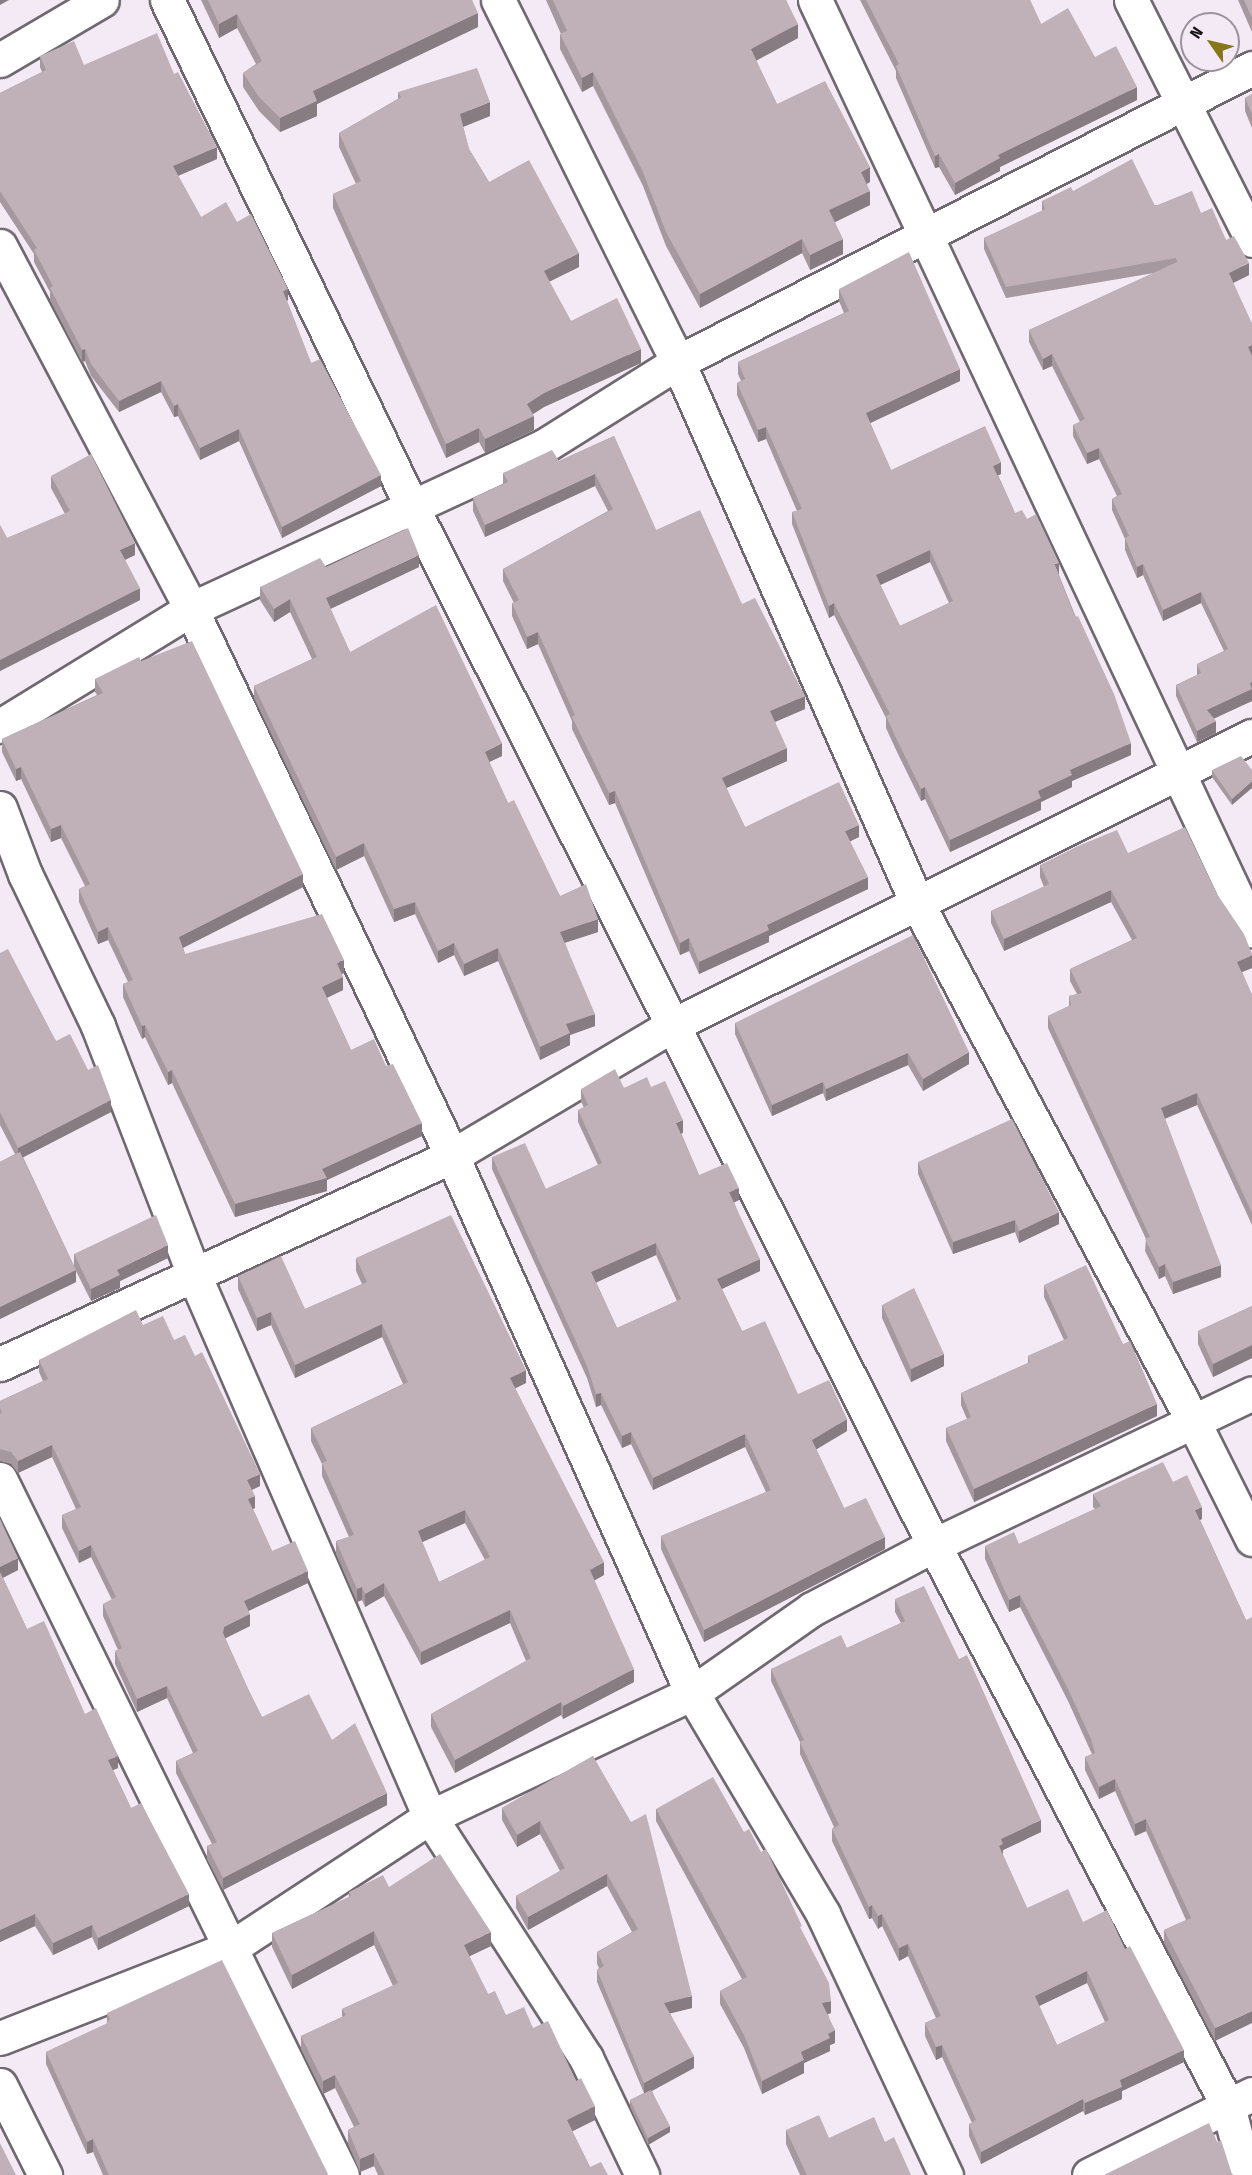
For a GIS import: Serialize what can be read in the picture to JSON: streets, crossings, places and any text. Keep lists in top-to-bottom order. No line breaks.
{"north":"top left"}
